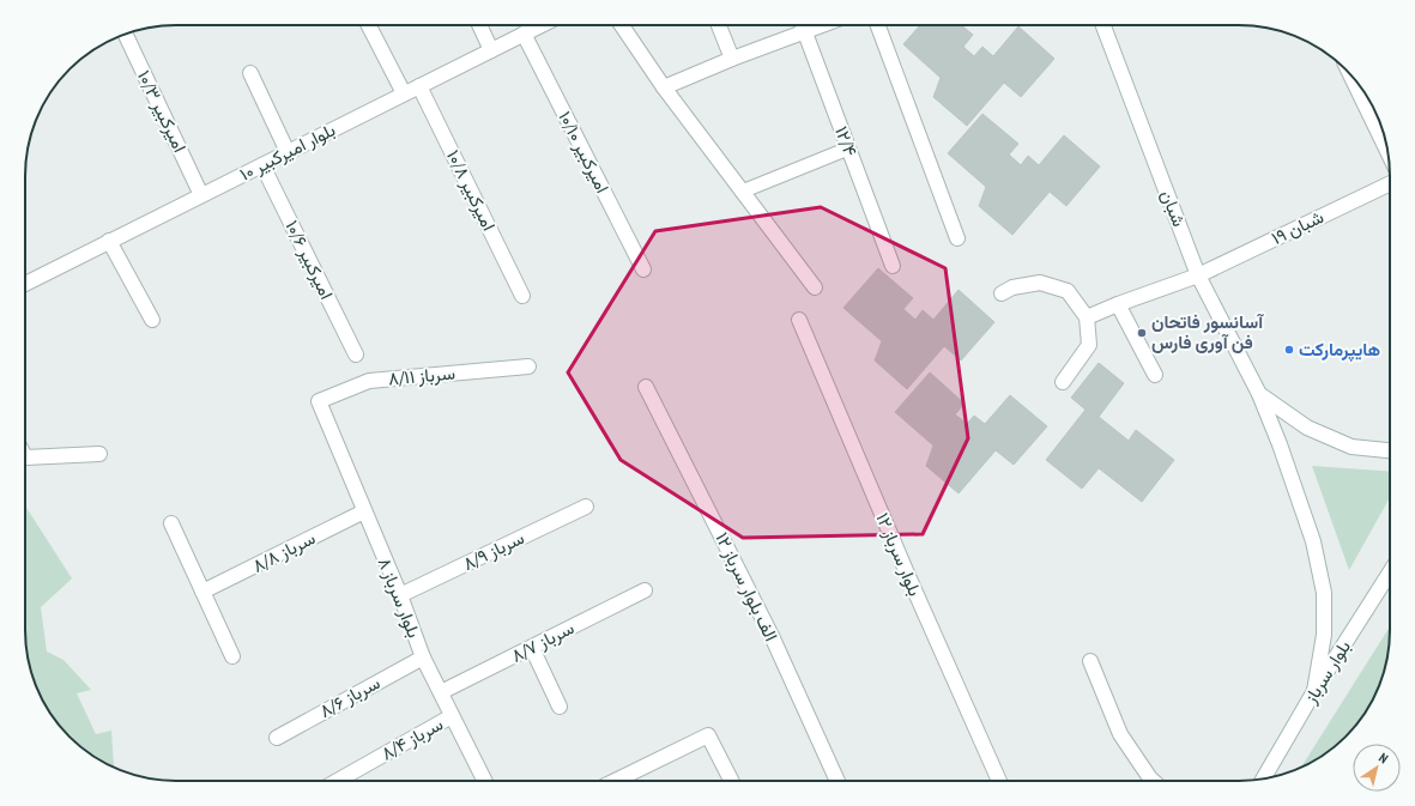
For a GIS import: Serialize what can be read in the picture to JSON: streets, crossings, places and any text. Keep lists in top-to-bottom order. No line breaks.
{"streets":{"street":["۱۰/۳ امیرکبیر","۱۲/۴","۱۰ بلوار امیرکبیر","۱۰/۱۰ امیرکبیر","۱۰/۸ امیرکبیر","شبان","۱۹ شبان","۱۰/۶ امیرکبیر","۸/۱۱ سرباز","۸/۹ سرباز","۸/۸ سرباز","۱۲ بلوار سرباز","۱۲ الف بلوار سرباز","۸ بلوار سرباز","۸/۷ سرباز","بلوار سرباز","۸/۶ سرباز","۸/۴ سرباز"]},"crossings":[["۱۰/۳ امیرکبیر","۱۰ بلوار امیرکبیر"],["۱۰ بلوار امیرکبیر","۱۰/۱۰ امیرکبیر"],["۱۰ بلوار امیرکبیر","۱۰/۸ امیرکبیر"],["۱۰ بلوار امیرکبیر","۱۰/۶ امیرکبیر"],["شبان","۱۹ شبان"],["شبان","بلوار سرباز"],["۸/۱۱ سرباز","۸ بلوار سرباز"],["۸/۹ سرباز","۸ بلوار سرباز"],["۸/۸ سرباز","۸ بلوار سرباز"],["۸ بلوار سرباز","۸/۷ سرباز"],["۸ بلوار سرباز","۸/۶ سرباز"],["۸ بلوار سرباز","۸/۴ سرباز"]],"places":["آسانسور فاتحان فن آوری فارس","هایپرمارکت"],"north":"top right"}
